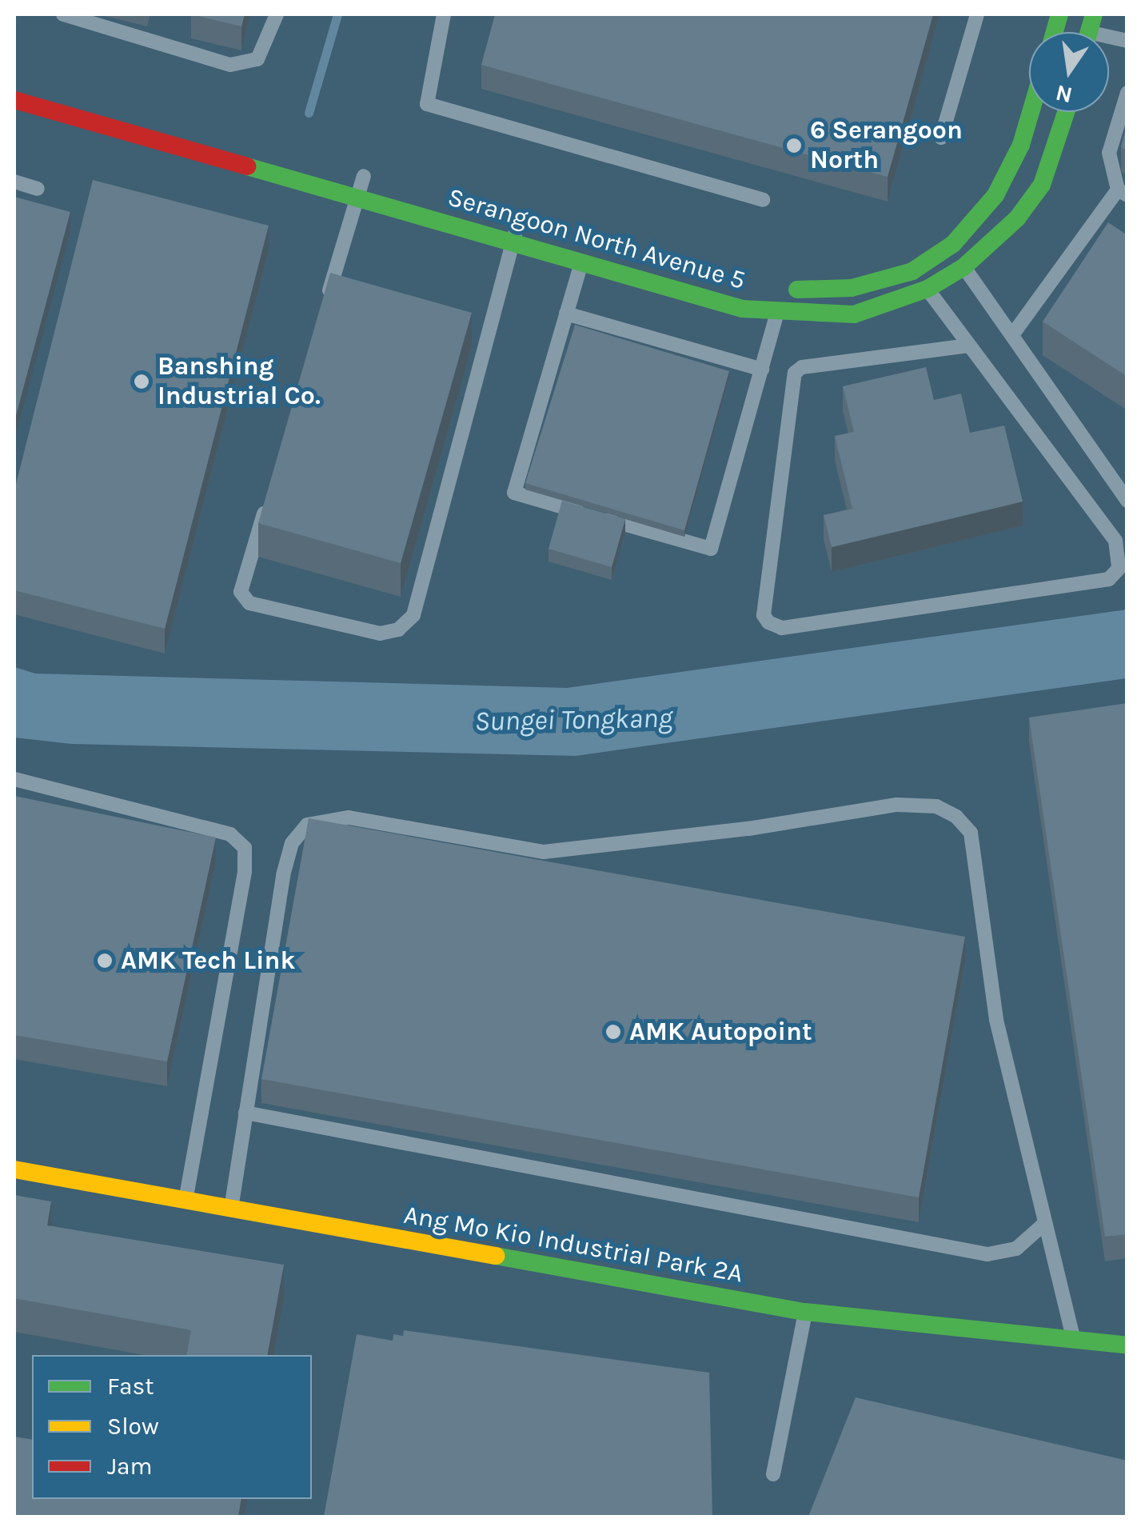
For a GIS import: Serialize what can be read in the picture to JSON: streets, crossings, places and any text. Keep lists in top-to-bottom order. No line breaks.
{"streets":{"street":["Serangoon North Avenue 5","Ang Mo Kio Industrial Park 2A"]},"water":["Sungei Tongkang"],"places":["6 Serangoon North","Banshing Industrial Co.","AMK Tech Link","AMK Autopoint"],"legend":["Fast","Slow","Jam"],"north":"bottom"}
